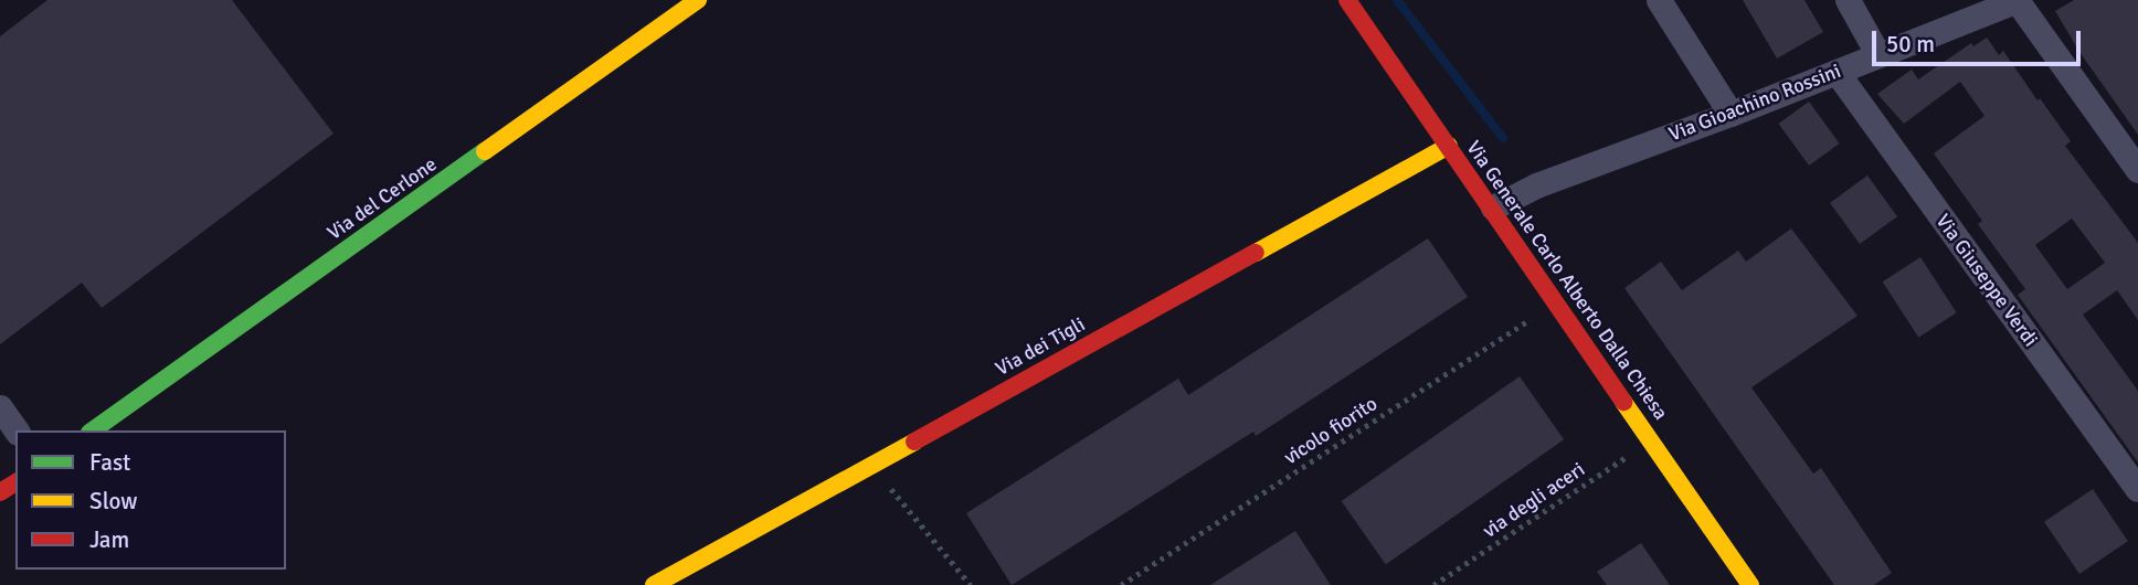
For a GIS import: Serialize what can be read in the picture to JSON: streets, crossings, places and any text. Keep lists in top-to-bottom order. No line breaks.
{"streets":{"street":["Via Gioachino Rossini","Via del Cerlone","Via Generale Carlo Alberto Dalla Chiesa","Via Giuseppe Verdi","Via dei Tigli"],"path":["vicolo fiorito","via degli aceri"]},"crossings":[["Via Gioachino Rossini","Via Generale Carlo Alberto Dalla Chiesa"],["Via Gioachino Rossini","Via Giuseppe Verdi"],["Via Generale Carlo Alberto Dalla Chiesa","Via dei Tigli"],["Via Generale Carlo Alberto Dalla Chiesa","vicolo fiorito"],["Via Generale Carlo Alberto Dalla Chiesa","via degli aceri"]],"legend":["Fast","Slow","Jam"],"scale_bar":"50 m"}
